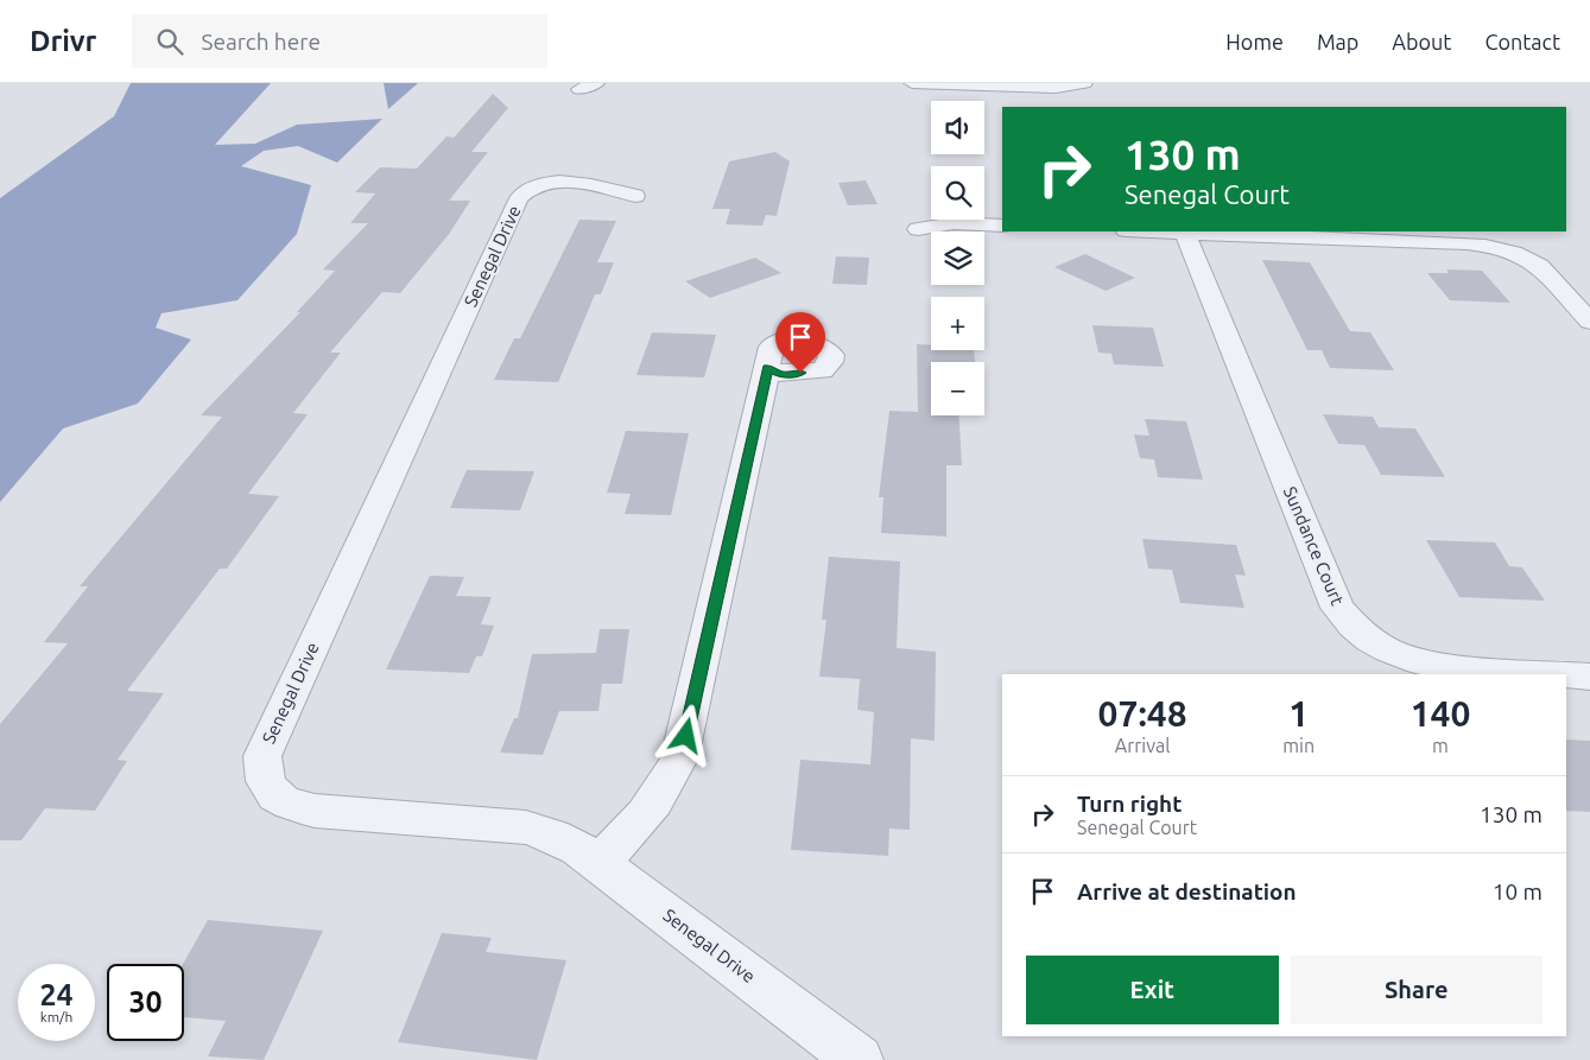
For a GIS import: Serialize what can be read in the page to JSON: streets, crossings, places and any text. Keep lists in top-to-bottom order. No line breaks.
{"streets":{"street":["Senegal Drive","Sundance Court"]},"page":{"header":"Drivr","search":"Search here","nav":["Home","Map","About","Contact"],"map_buttons":["+","−"],"turn":["130 m","Senegal Court"],"eta":["07:48","Arrival","1","min","140","m"],"list":[{"name":"Turn right","note":"Senegal Court","value":"130 m"},{"name":"Arrive at destination","value":"10 m"}],"buttons":["Exit","Share"],"speed":"24 km/h","limit":"30"}}
